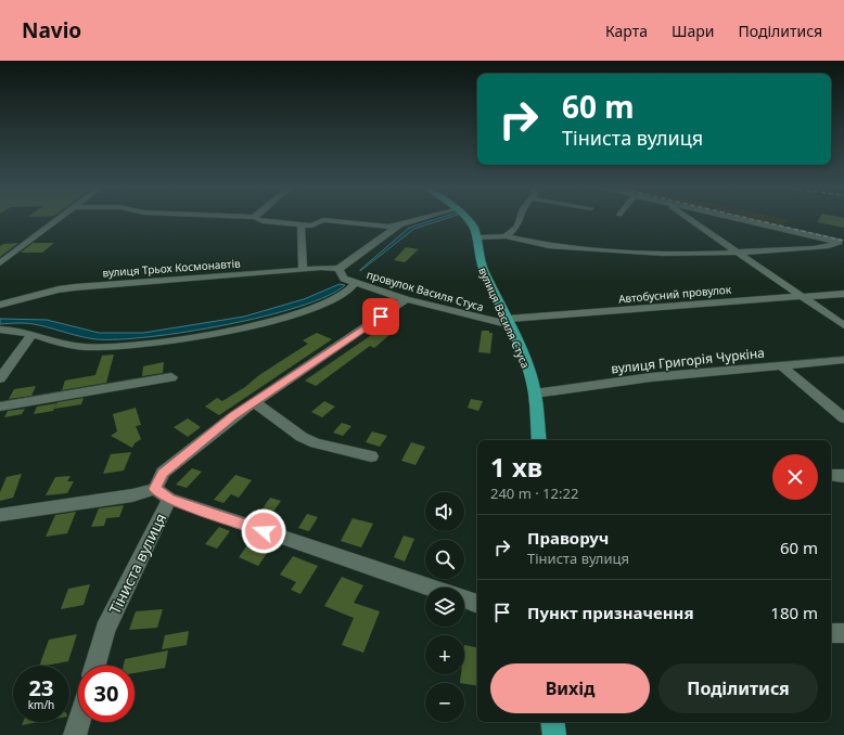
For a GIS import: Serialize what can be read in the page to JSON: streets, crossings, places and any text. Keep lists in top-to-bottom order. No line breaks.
{"streets":{"main road":["вулиця Василя Стуса"],"street":["вулиця Трьох Космонавтів","провулок Василя Стуса","Автобусний провулок","вулиця Григорія Чуркіна","Тіниста вулиця"]},"crossings":[["вулиця Трьох Космонавтів","провулок Василя Стуса"],["провулок Василя Стуса","Автобусний провулок"],["провулок Василя Стуса","вулиця Василя Стуса"],["Автобусний провулок","вулиця Василя Стуса"],["вулиця Василя Стуса","вулиця Григорія Чуркіна"]],"page":{"header":"Navio","nav":["Карта","Шари","Поділитися"],"turn":["60 m","Тіниста вулиця"],"heading":["1 хв","240 m · 12:22"],"map_buttons":["+","−"],"list":[{"name":"Праворуч","note":"Тіниста вулиця","value":"60 m"},{"name":"Пункт призначення","value":"180 m"}],"buttons":["Вихід","Поділитися"],"speed":"23 km/h","limit":"30"}}
